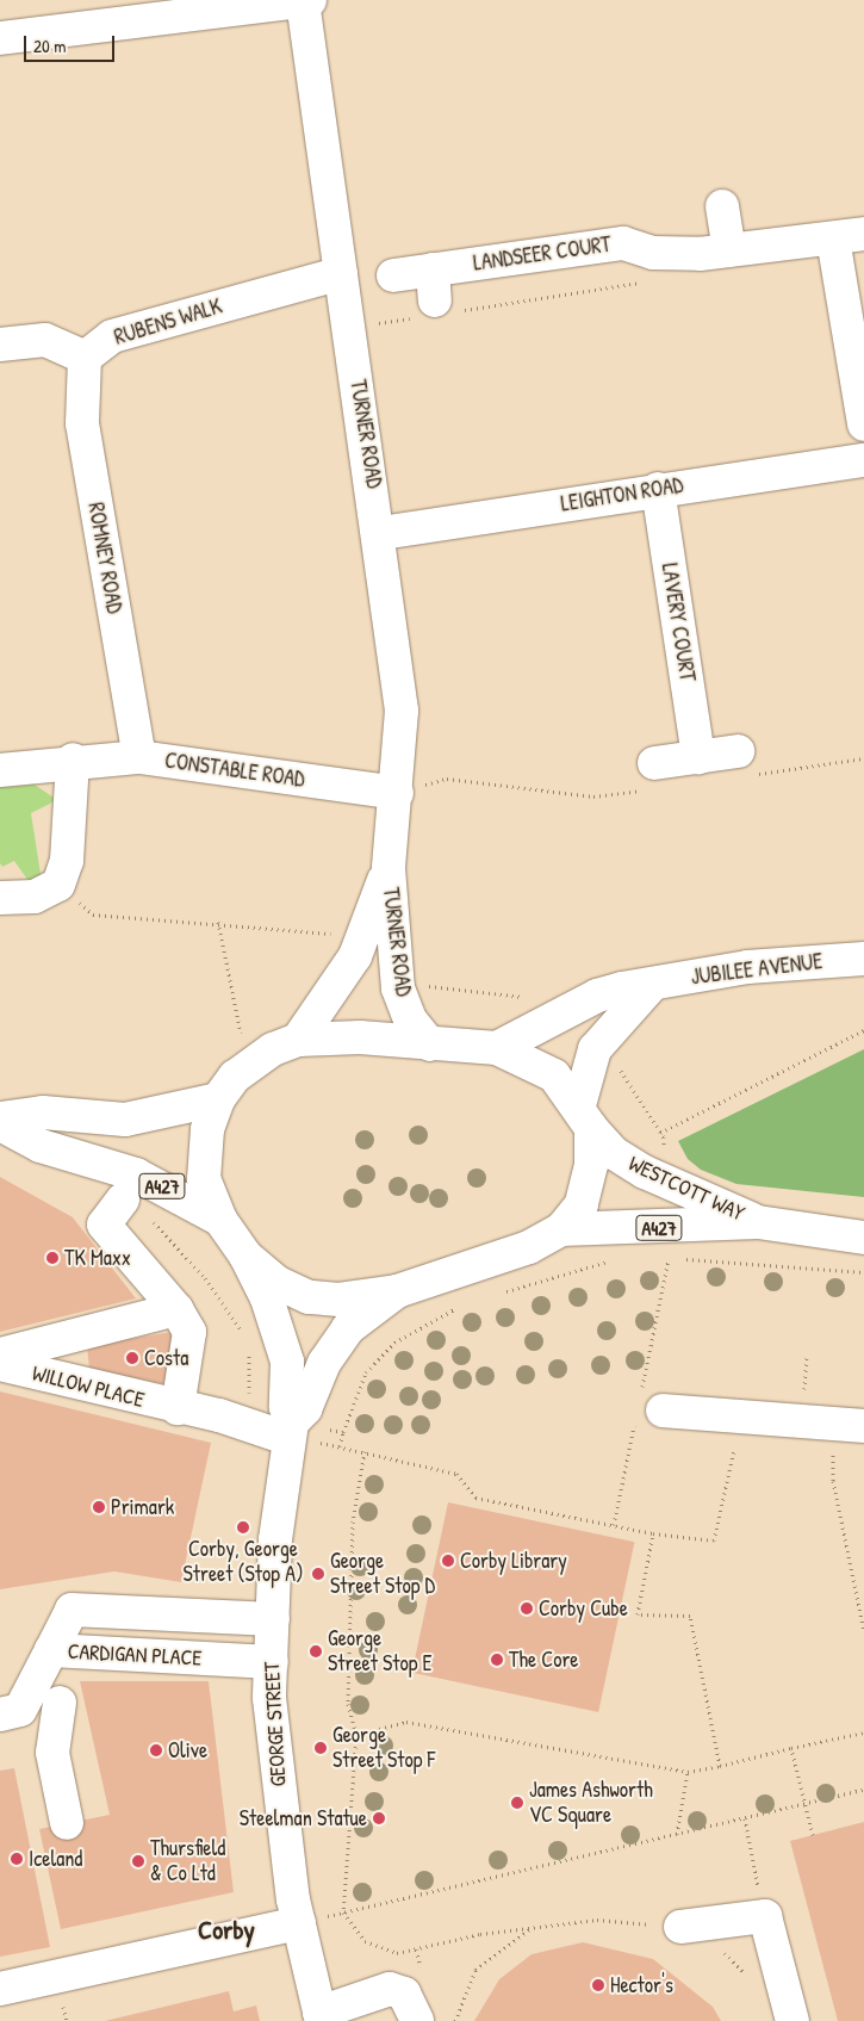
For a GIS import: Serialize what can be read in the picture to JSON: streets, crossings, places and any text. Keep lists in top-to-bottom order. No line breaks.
{"streets":{"main road":["LANDSEER COURT","RUBENS WALK","TURNER ROAD","LEIGHTON ROAD","ROMNEY ROAD","LAVERY COURT","CONSTABLE ROAD","JUBILEE AVENUE","A427","WESTCOTT WAY","WILLOW PLACE","CARDIGAN PLACE","GEORGE STREET"]},"crossings":[["RUBENS WALK","TURNER ROAD"],["RUBENS WALK","ROMNEY ROAD"],["TURNER ROAD","LEIGHTON ROAD"],["TURNER ROAD","CONSTABLE ROAD"],["LEIGHTON ROAD","LAVERY COURT"],["ROMNEY ROAD","CONSTABLE ROAD"],["JUBILEE AVENUE","WESTCOTT WAY"],["WILLOW PLACE","GEORGE STREET"],["CARDIGAN PLACE","GEORGE STREET"]],"districts":["Corby"],"places":["TK Maxx","Costa","Primark","Corby, George Street (Stop A)","Corby Library","George Street Stop D","Corby Cube","George Street Stop E","The Core","George Street Stop F","Olive","James Ashworth VC Square","Steelman Statue","Iceland","Thursfield & Co Ltd","Hector's"],"scale_bar":"20 m"}
